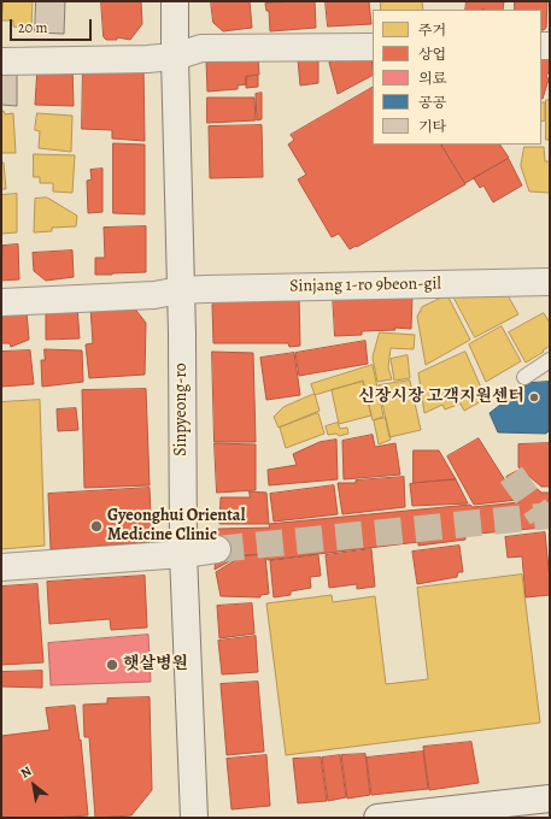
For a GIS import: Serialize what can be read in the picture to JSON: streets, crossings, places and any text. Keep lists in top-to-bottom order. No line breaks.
{"streets":{"street":["Sinjang 1-ro 9beon-gil","Sinpyeong-ro"]},"crossings":[["Sinjang 1-ro 9beon-gil","Sinpyeong-ro"]],"places":["신장시장 고객지원센터","Gyeonghui Oriental Medicine Clinic","햇살병원"],"legend":["주거","상업","의료","공공","기타"],"scale_bar":"20 m","north":"top left"}
